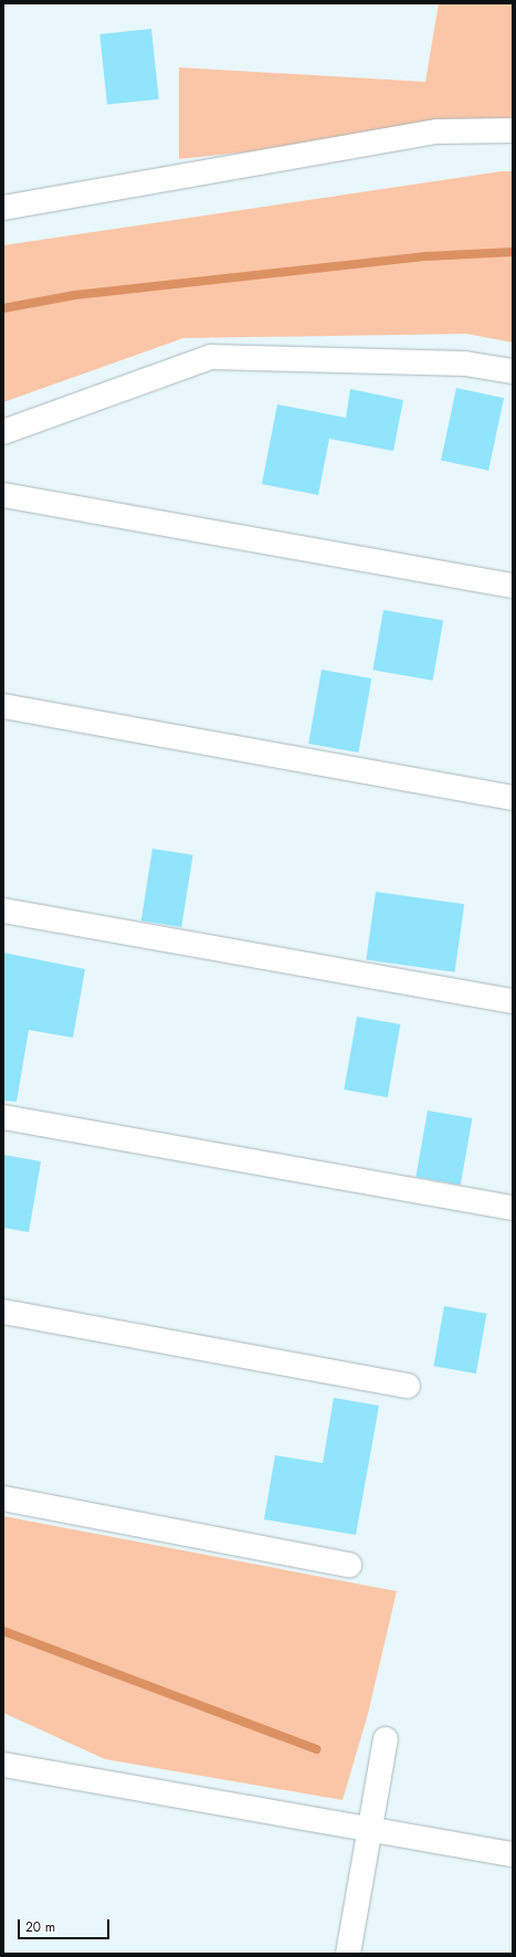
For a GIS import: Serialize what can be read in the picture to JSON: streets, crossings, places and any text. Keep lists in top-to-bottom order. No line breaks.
{"scale_bar":"20 m"}
